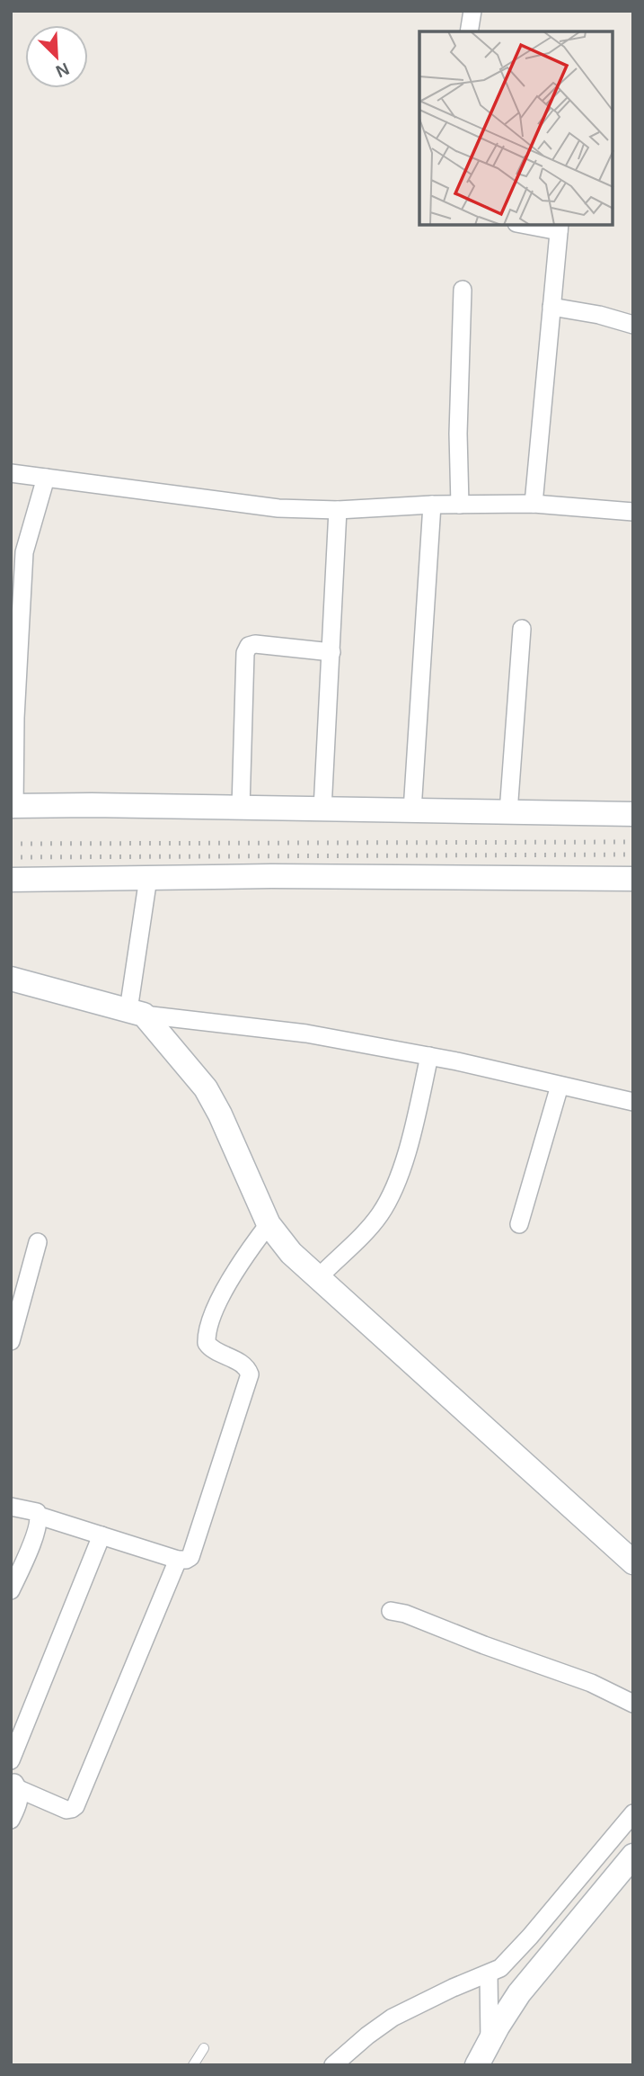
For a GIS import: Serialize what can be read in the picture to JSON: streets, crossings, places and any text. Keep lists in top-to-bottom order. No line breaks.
{"north":"bottom right"}
